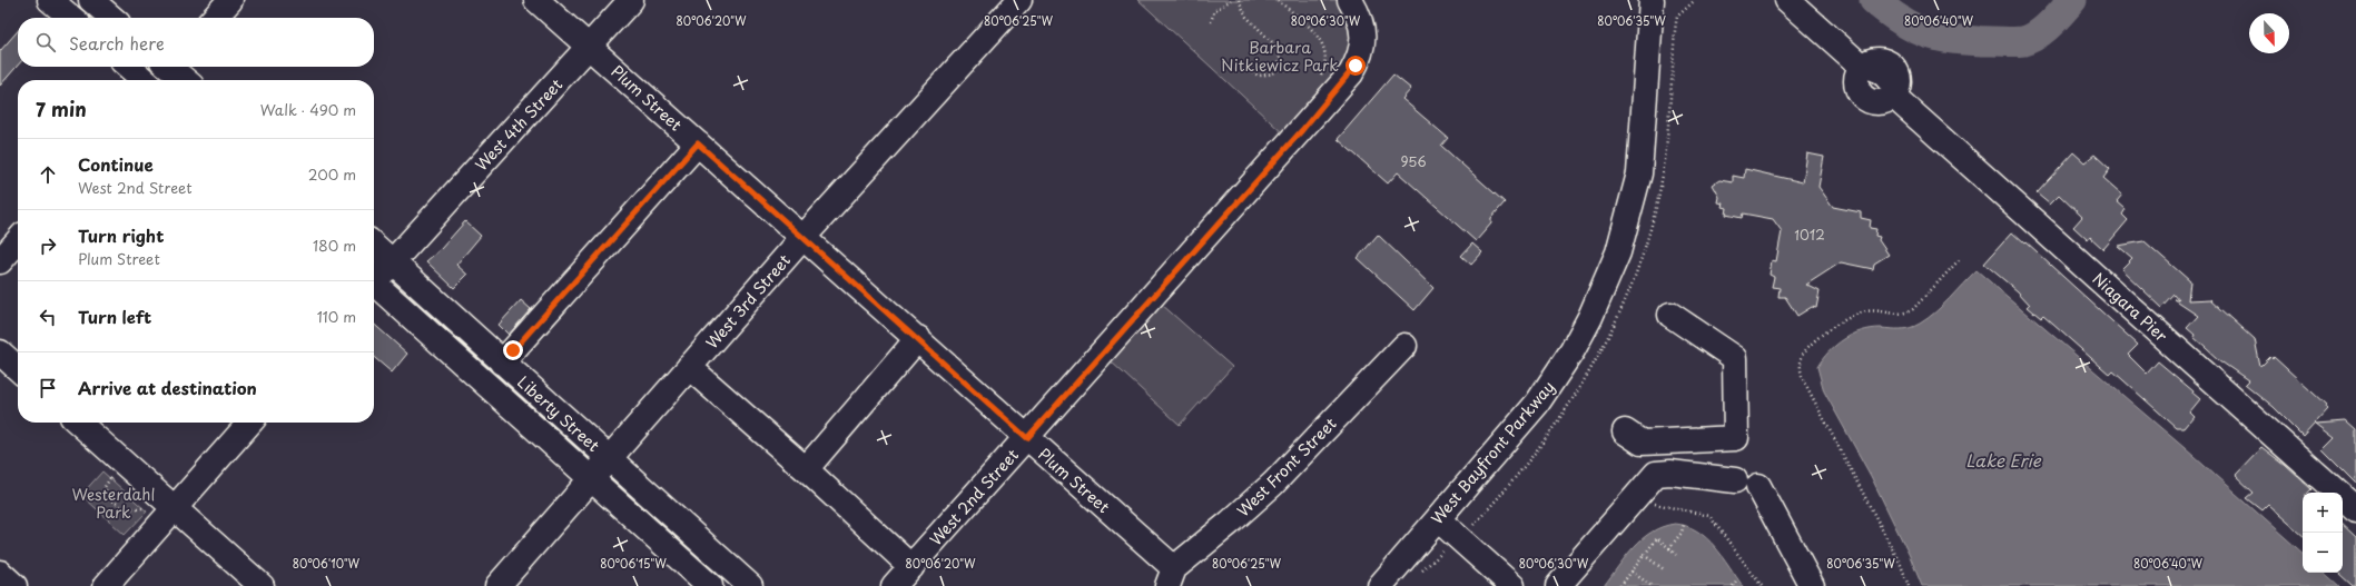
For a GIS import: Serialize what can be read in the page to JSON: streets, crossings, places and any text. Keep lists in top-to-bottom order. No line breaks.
{"streets":{"main road":["Plum Street","West 4th Street","West 3rd Street","Niagara Pier","Liberty Street","West Bayfront Parkway","West Front Street","West 2nd Street"]},"crossings":[["Plum Street","West 4th Street"],["Plum Street","West 3rd Street"],["Plum Street","West Front Street"],["Plum Street","West 2nd Street"],["West 4th Street","Liberty Street"],["West 3rd Street","Liberty Street"]],"water":["Lake Erie"],"parks":["Barbara Nitkiewicz Park","Westerdahl Park"],"house_numbers":["956","1012"],"north":"bottom","page":{"search":"Search here","heading":["7 min","Walk · 490 m"],"list":[["Continue","West 2nd Street","200 m"],["Turn right","Plum Street","180 m"],["Turn left","110 m"],"Arrive at destination"],"map_buttons":["+","−"]},"coordinates":["80°06'20\"W","80°06'25\"W","80°06'30\"W","80°06'35\"W","80°06'40\"W","80°06'10\"W","80°06'15\"W"]}
